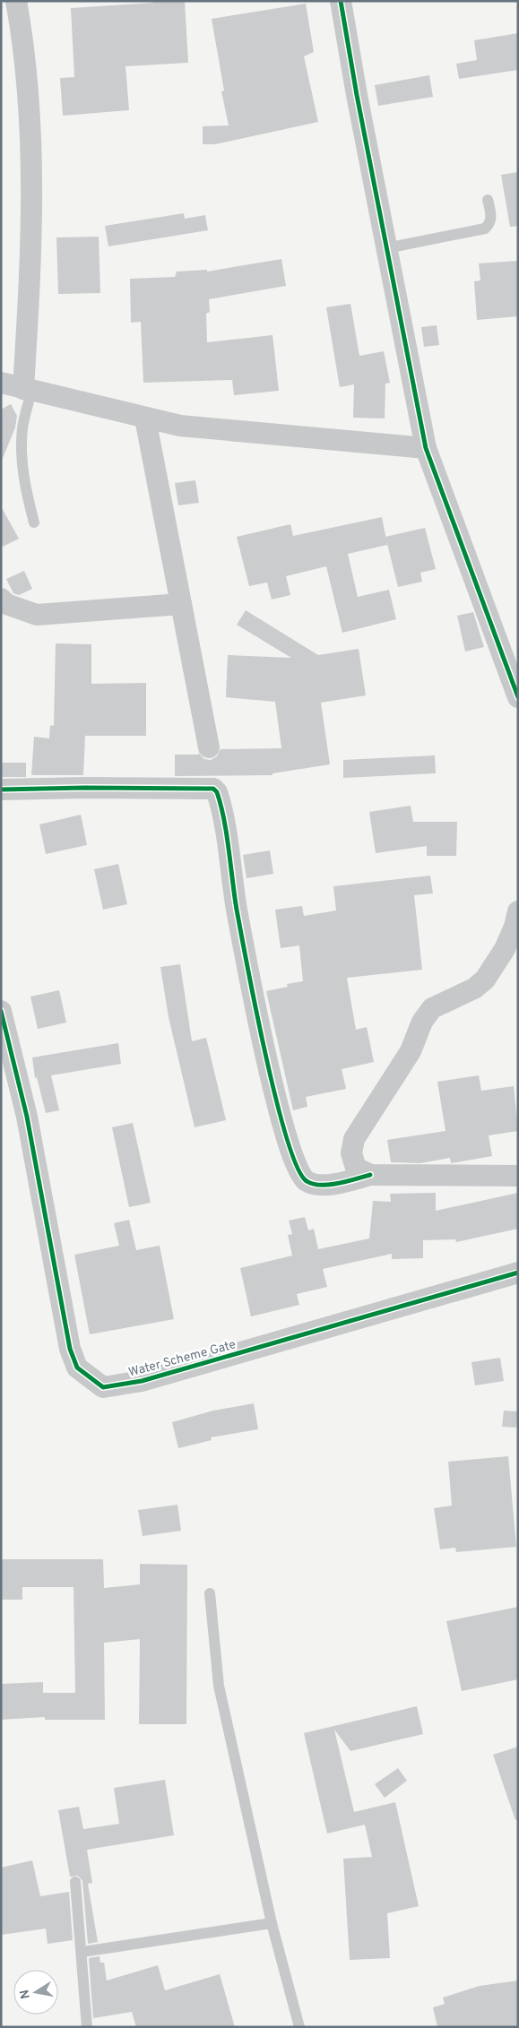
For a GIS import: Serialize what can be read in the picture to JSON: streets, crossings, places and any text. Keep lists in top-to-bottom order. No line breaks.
{"streets":{"street":["Water Scheme Gate"]},"north":"left"}
